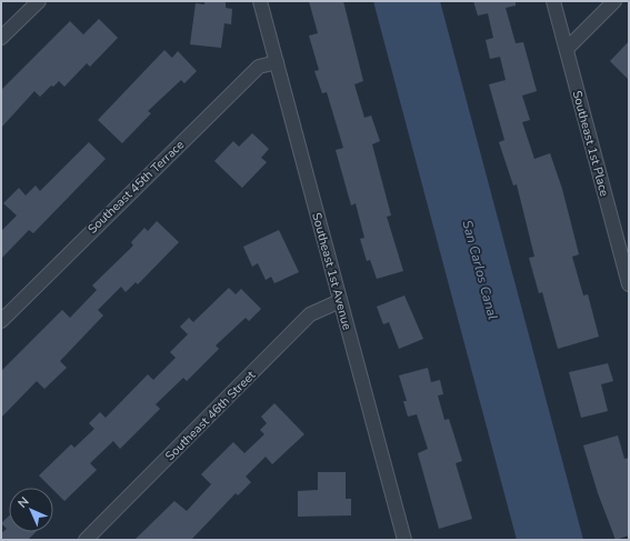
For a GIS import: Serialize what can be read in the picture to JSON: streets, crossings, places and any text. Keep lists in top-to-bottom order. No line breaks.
{"streets":{"street":["Southeast 1st Place","Southeast 45th Terrace","Southeast 1st Avenue","Southeast 46th Street"]},"crossings":[["Southeast 45th Terrace","Southeast 1st Avenue"],["Southeast 1st Avenue","Southeast 46th Street"]],"water":["San Carlos Canal"],"north":"top left"}
